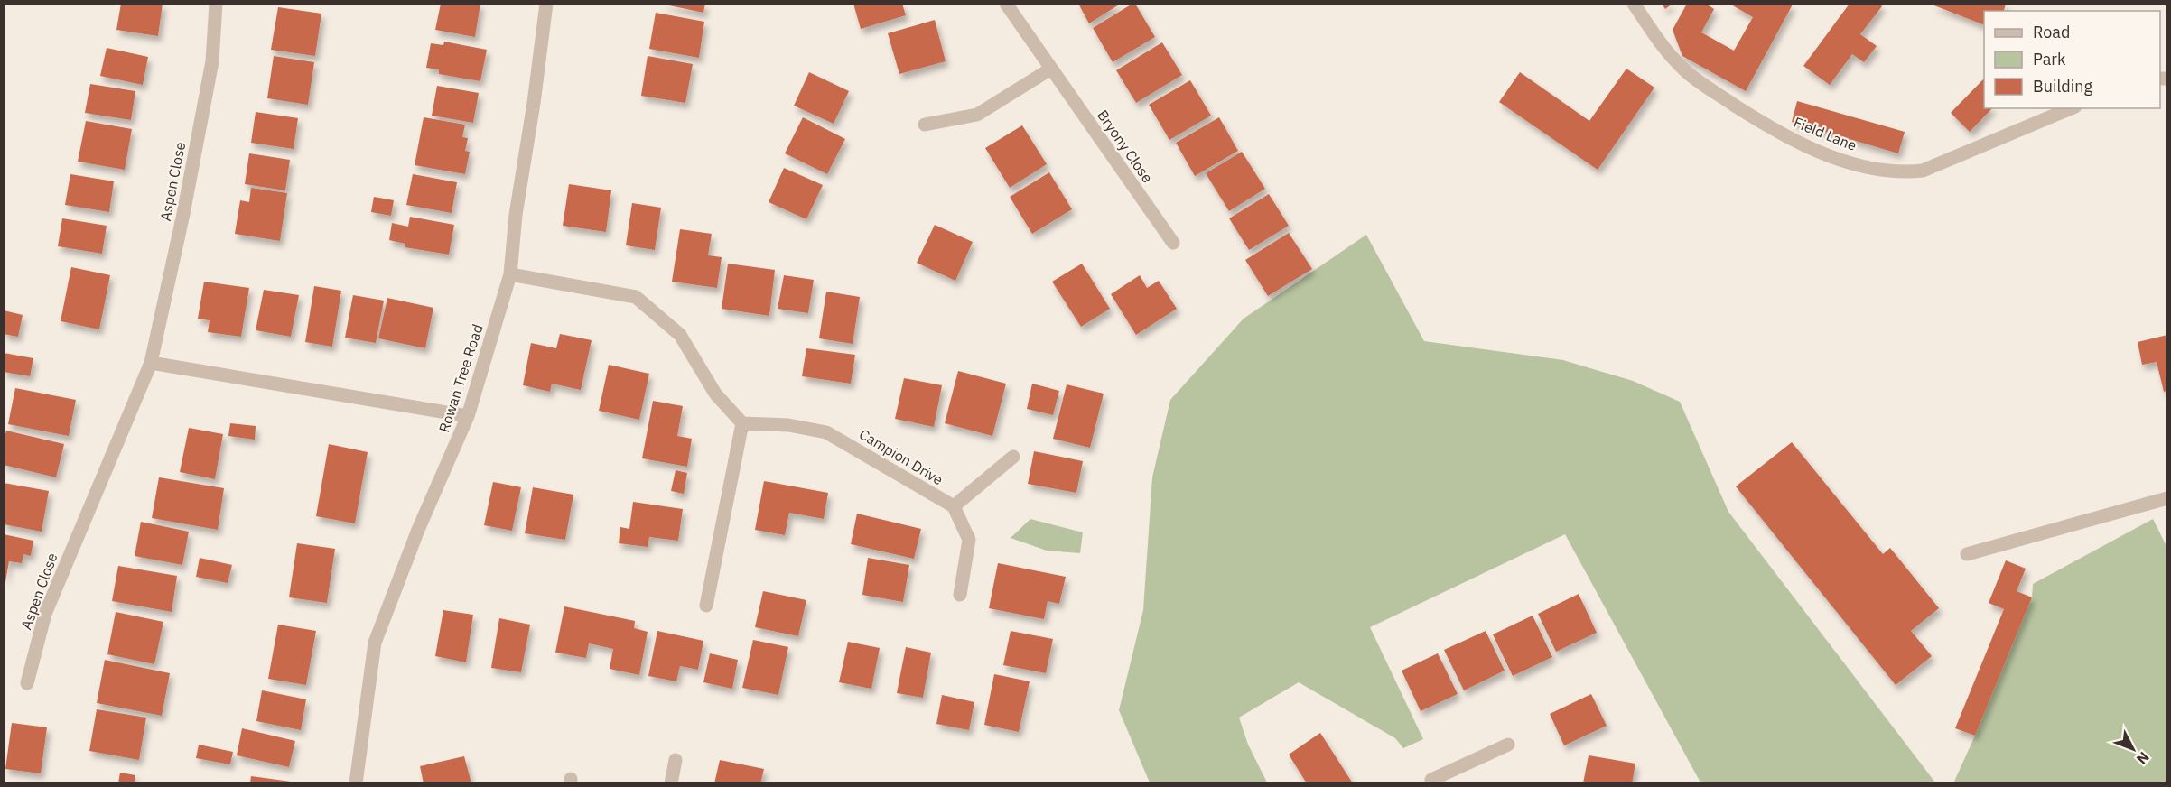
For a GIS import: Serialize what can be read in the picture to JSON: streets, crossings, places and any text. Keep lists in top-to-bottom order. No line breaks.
{"streets":{"street":["Field Lane","Bryony Close","Aspen Close","Rowan Tree Road","Campion Drive"]},"legend":["Road","Park","Building"],"north":"bottom right"}
